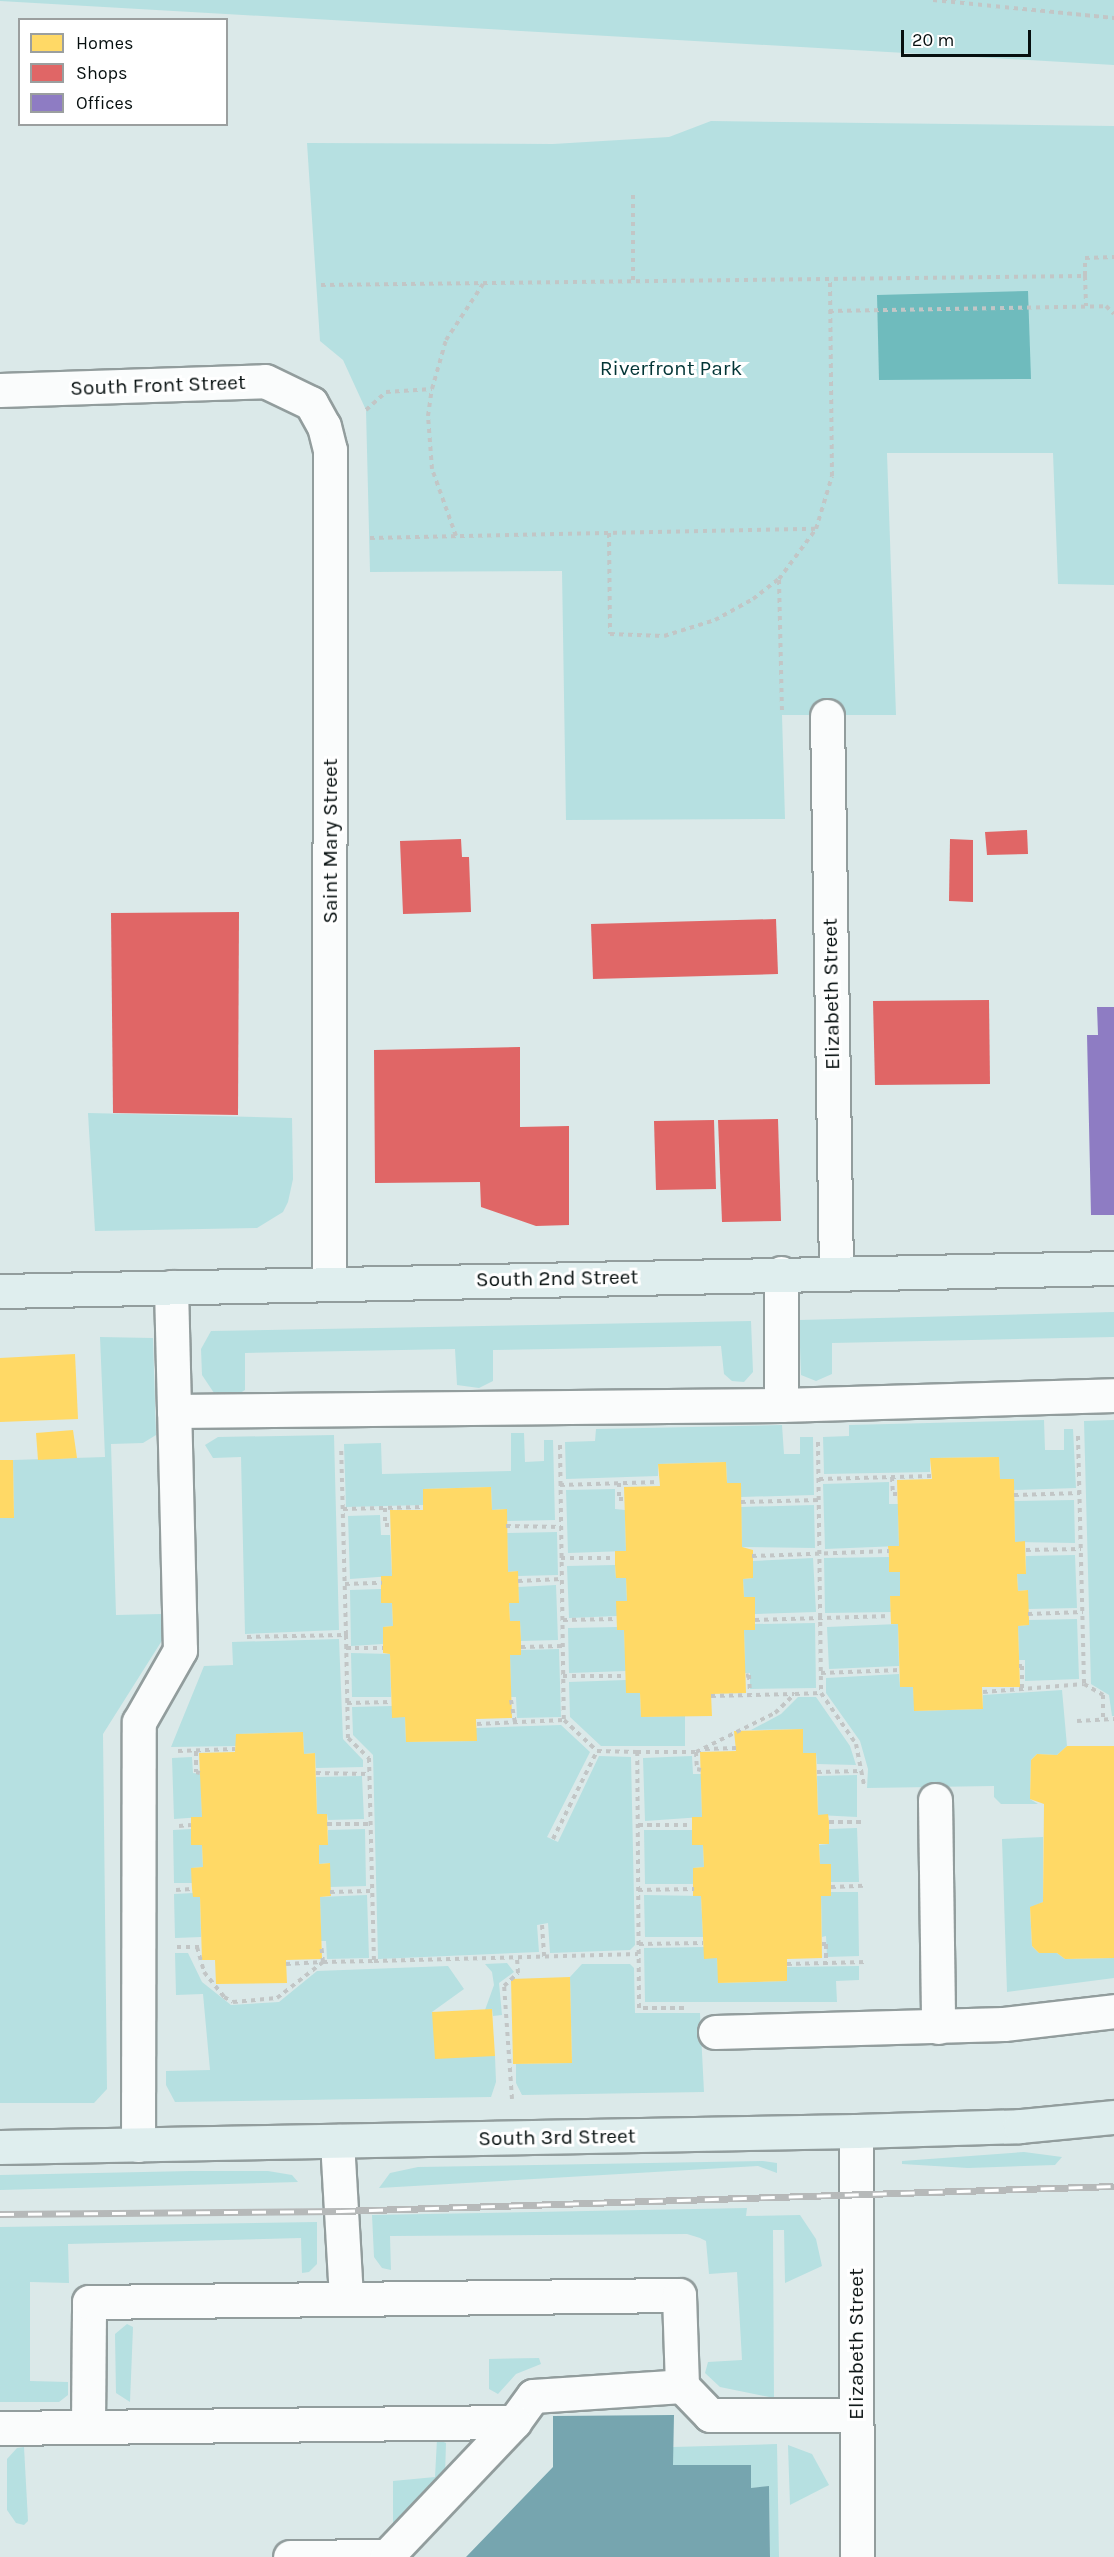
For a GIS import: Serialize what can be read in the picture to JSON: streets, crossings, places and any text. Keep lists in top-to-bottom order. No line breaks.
{"streets":{"main road":["South 2nd Street","South 3rd Street"],"street":["South Front Street","Saint Mary Street","Elizabeth Street"]},"crossings":[["South Front Street","Saint Mary Street"],["Saint Mary Street","South 2nd Street"],["Elizabeth Street","South 2nd Street"],["Elizabeth Street","South 3rd Street"]],"parks":["Riverfront Park"],"legend":["Homes","Shops","Offices"],"scale_bar":"20 m"}
